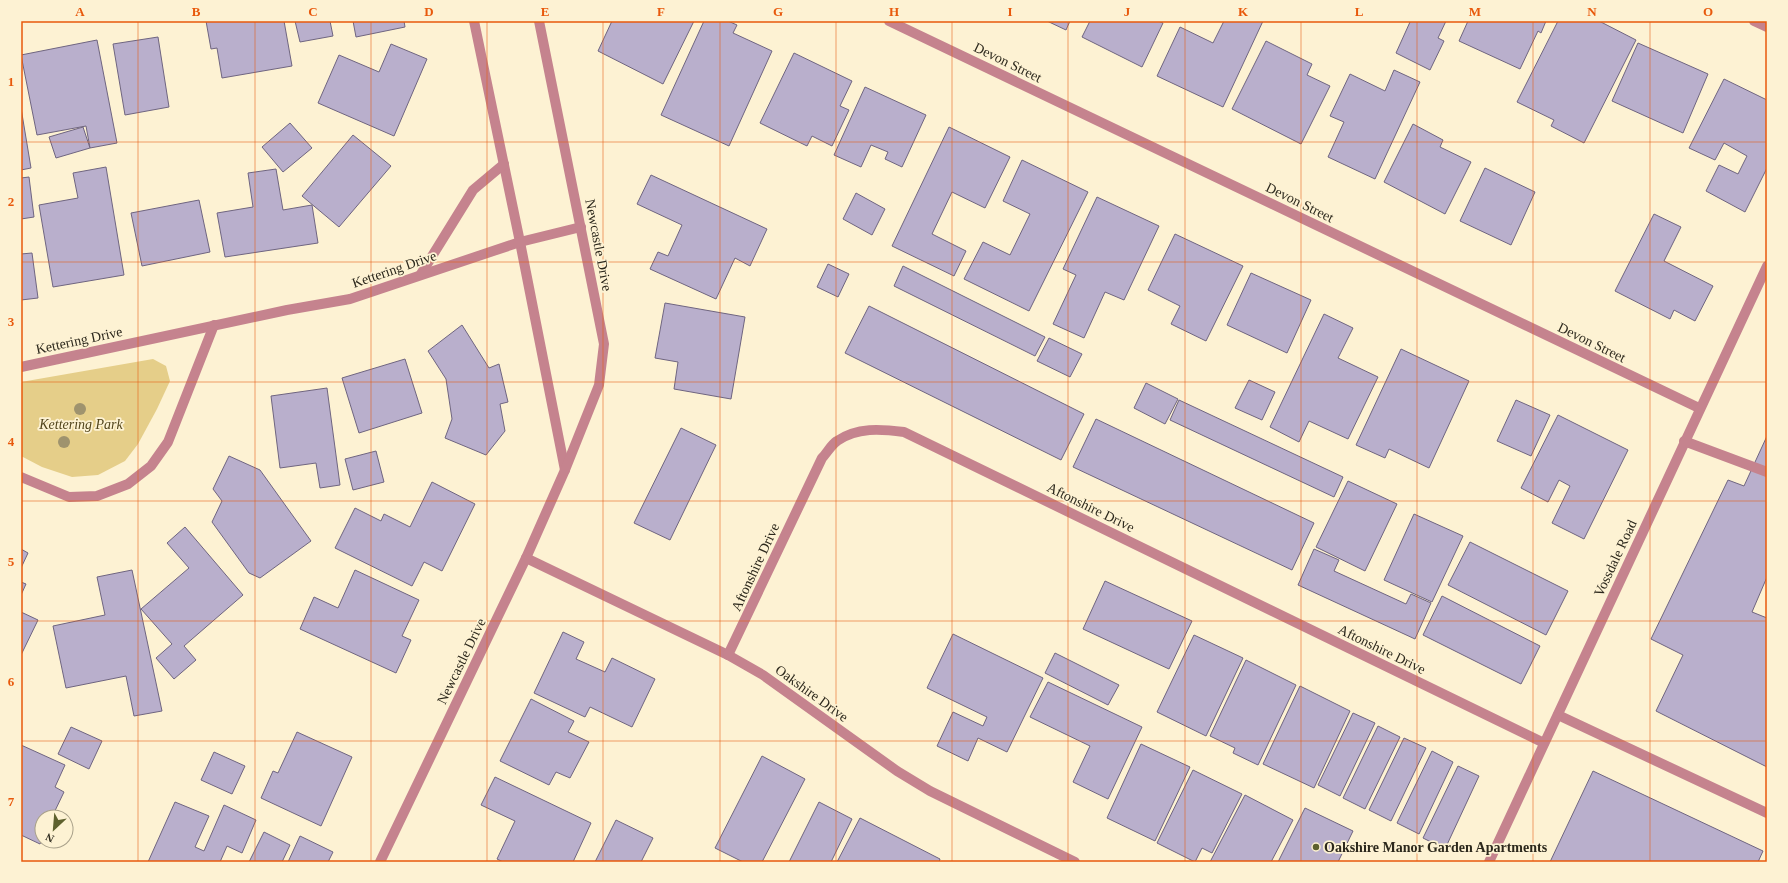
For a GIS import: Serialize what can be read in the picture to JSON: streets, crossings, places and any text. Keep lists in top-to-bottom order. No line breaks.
{"streets":{"street":["Devon Street","Newcastle Drive","Kettering Drive","Aftonshire Drive","Vossdale Road","Oakshire Drive"]},"crossings":[["Devon Street","Vossdale Road"],["Newcastle Drive","Kettering Drive"],["Newcastle Drive","Oakshire Drive"],["Aftonshire Drive","Vossdale Road"],["Aftonshire Drive","Oakshire Drive"]],"parks":["Kettering Park"],"places":["Oakshire Manor Garden Apartments"],"north":"bottom left","grid":{"columns":["A","B","C","D","E","F","G","H","I","J","K","L","M","N","O"],"rows":["1","2","3","4","5","6","7"]}}
